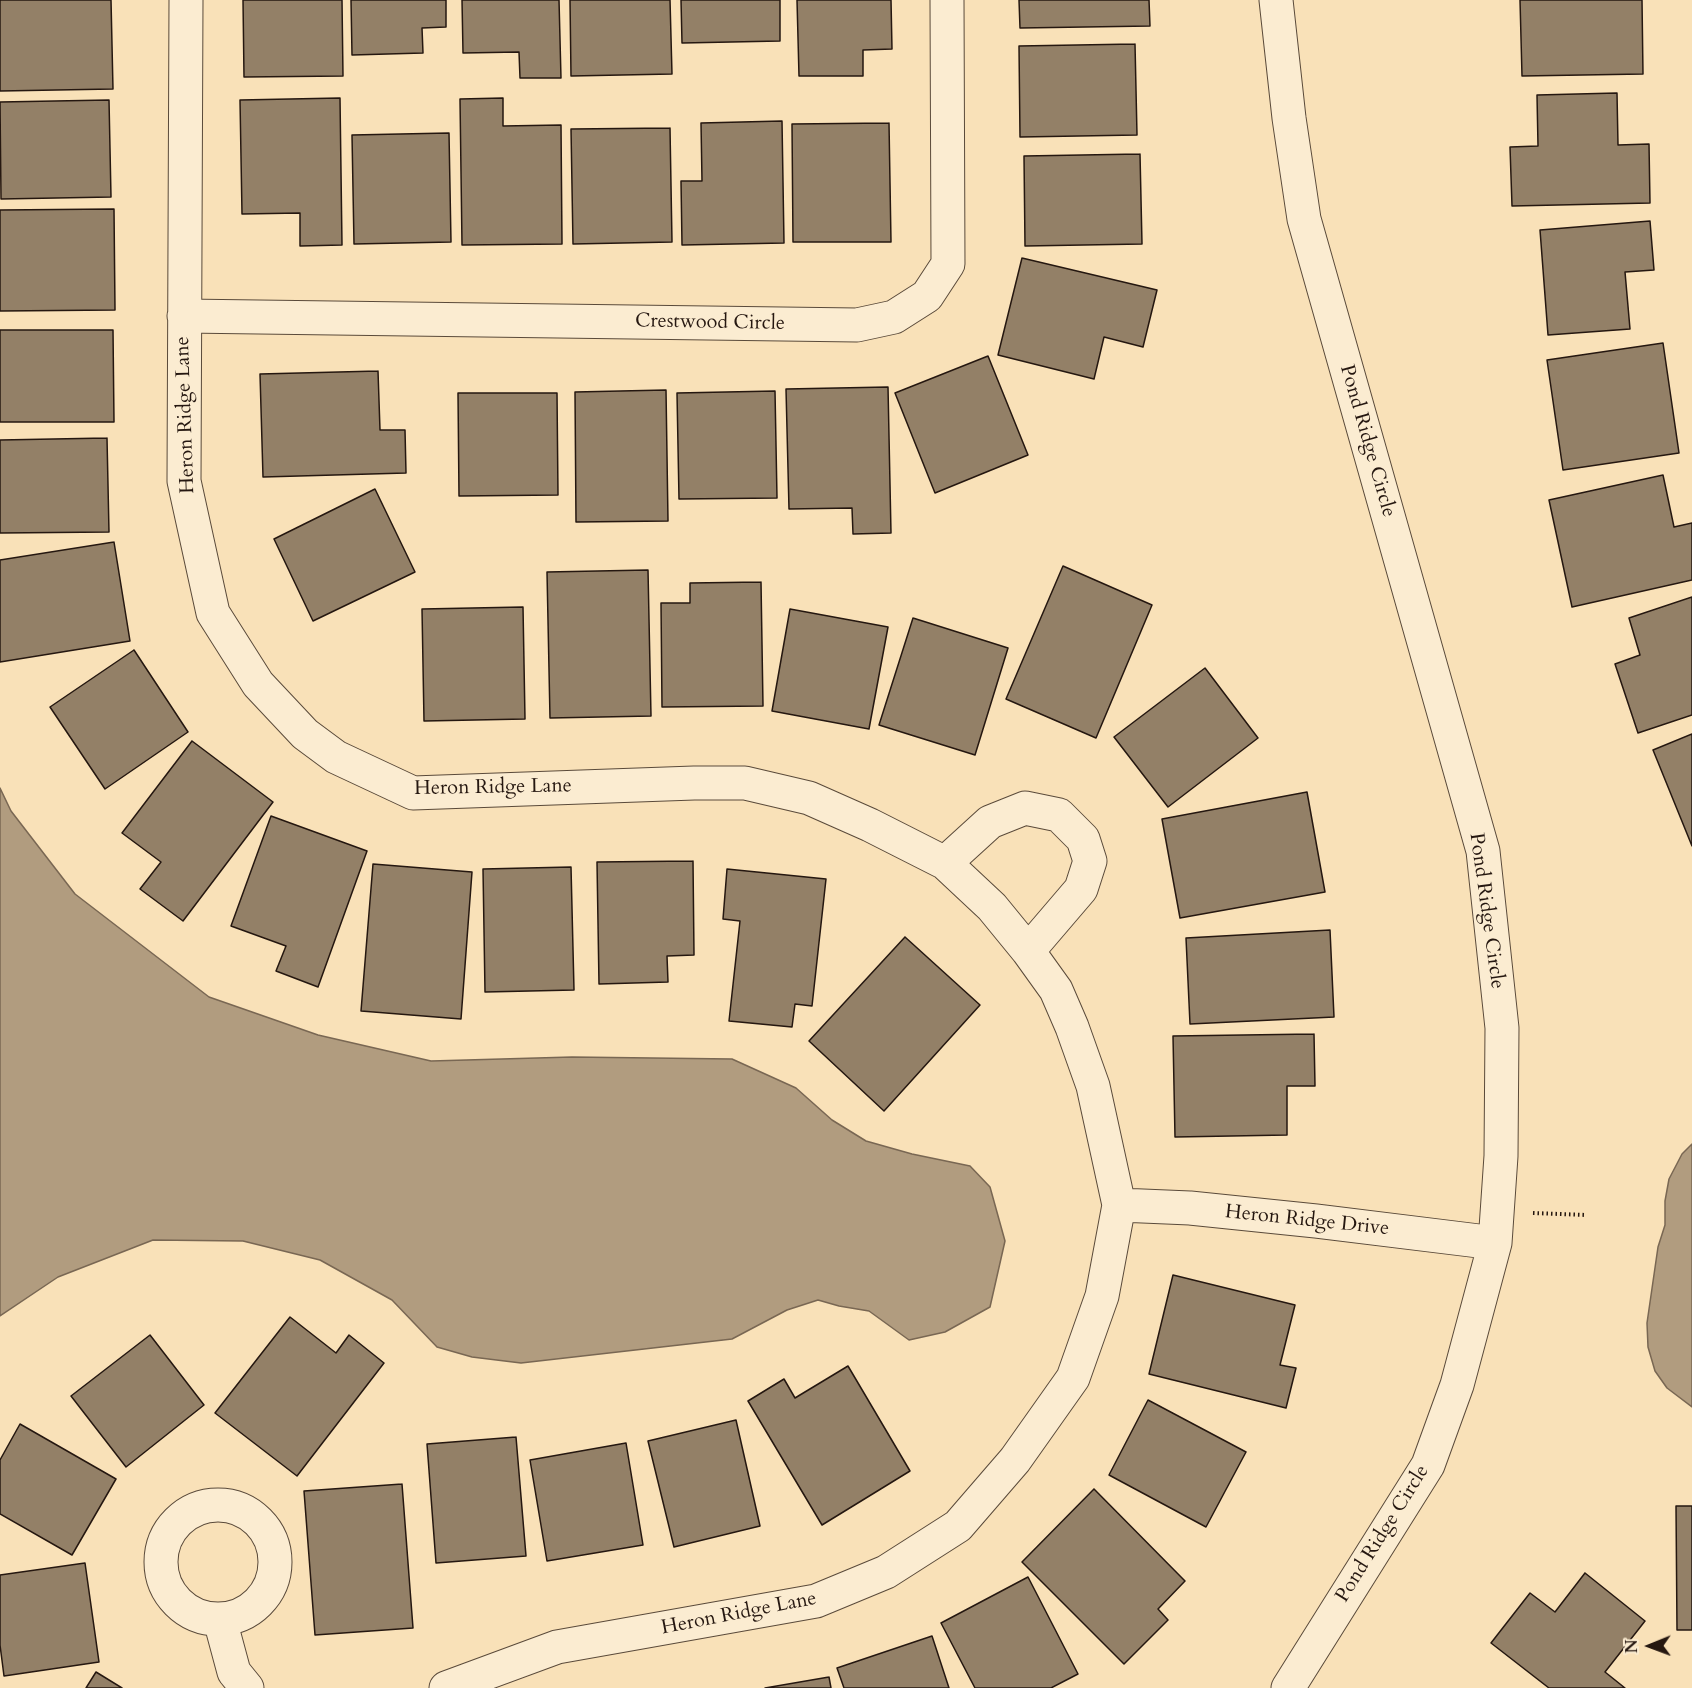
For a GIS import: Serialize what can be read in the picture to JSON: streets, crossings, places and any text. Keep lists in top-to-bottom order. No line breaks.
{"streets":{"street":["Crestwood Circle","Heron Ridge Lane","Pond Ridge Circle","Heron Ridge Drive"]},"crossings":[["Crestwood Circle","Heron Ridge Lane"],["Heron Ridge Lane","Heron Ridge Drive"],["Pond Ridge Circle","Heron Ridge Drive"]],"north":"left"}
